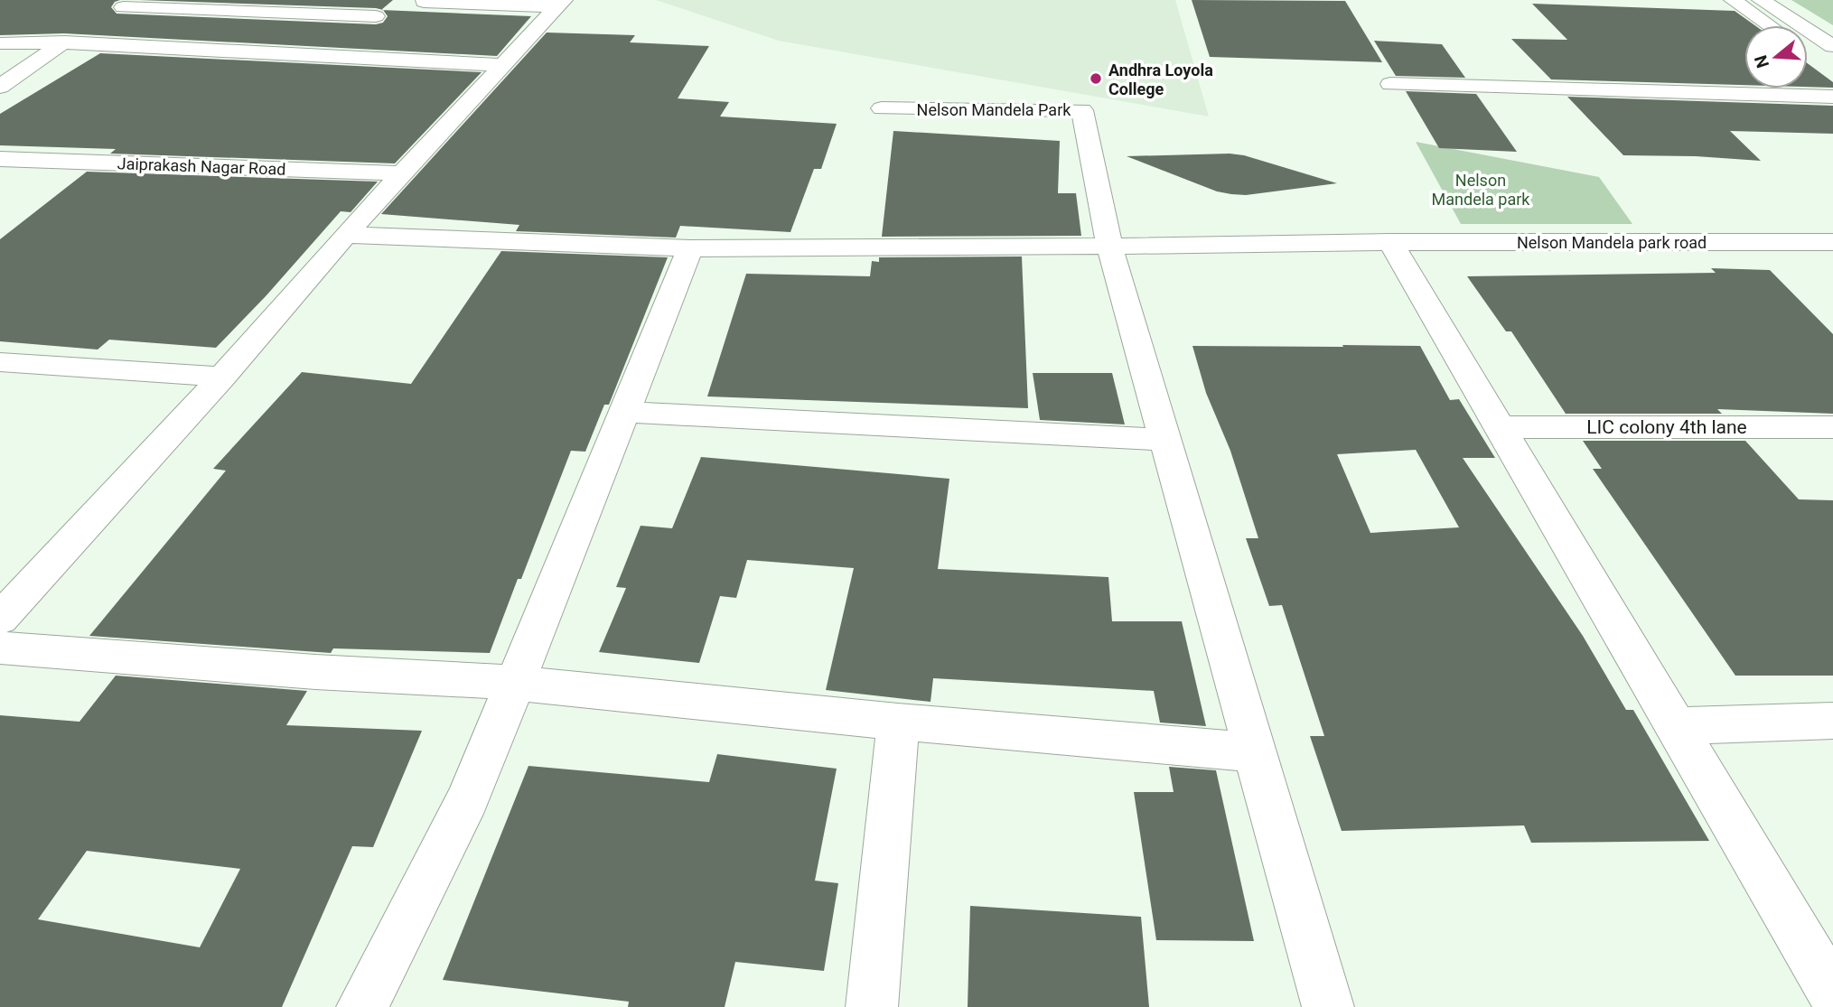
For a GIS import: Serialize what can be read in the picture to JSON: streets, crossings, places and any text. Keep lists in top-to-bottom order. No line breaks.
{"streets":{"street":["Nelson Mandela Park","Jaiprakash Nagar Road","Nelson Mandela park road","LIC colony 4th lane"]},"crossings":[["Nelson Mandela Park","Nelson Mandela park road"]],"parks":["Nelson Mandela park"],"places":["Andhra Loyola College"],"north":"left"}
